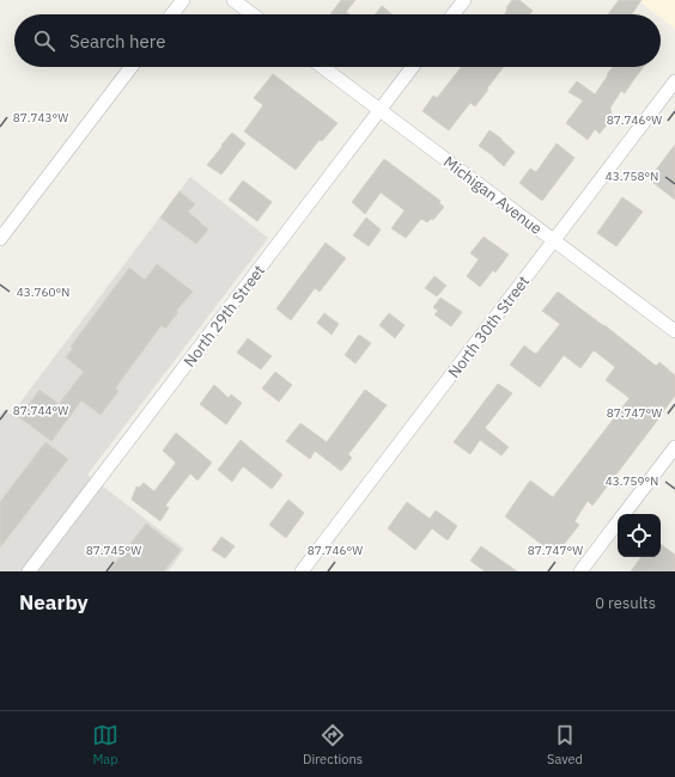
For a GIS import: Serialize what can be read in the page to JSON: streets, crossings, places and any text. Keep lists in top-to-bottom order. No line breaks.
{"streets":{"street":["Michigan Avenue","North 29th Street","North 30th Street"]},"crossings":[["Michigan Avenue","North 29th Street"],["Michigan Avenue","North 30th Street"]],"page":{"search":"Search here","heading":["Nearby","0 results"],"nav":["Map","Directions","Saved"]},"coordinates":["87.743°W","87.746°W","43.758°N","43.760°N","87.744°W","87.747°W","43.759°N","87.745°W"]}
